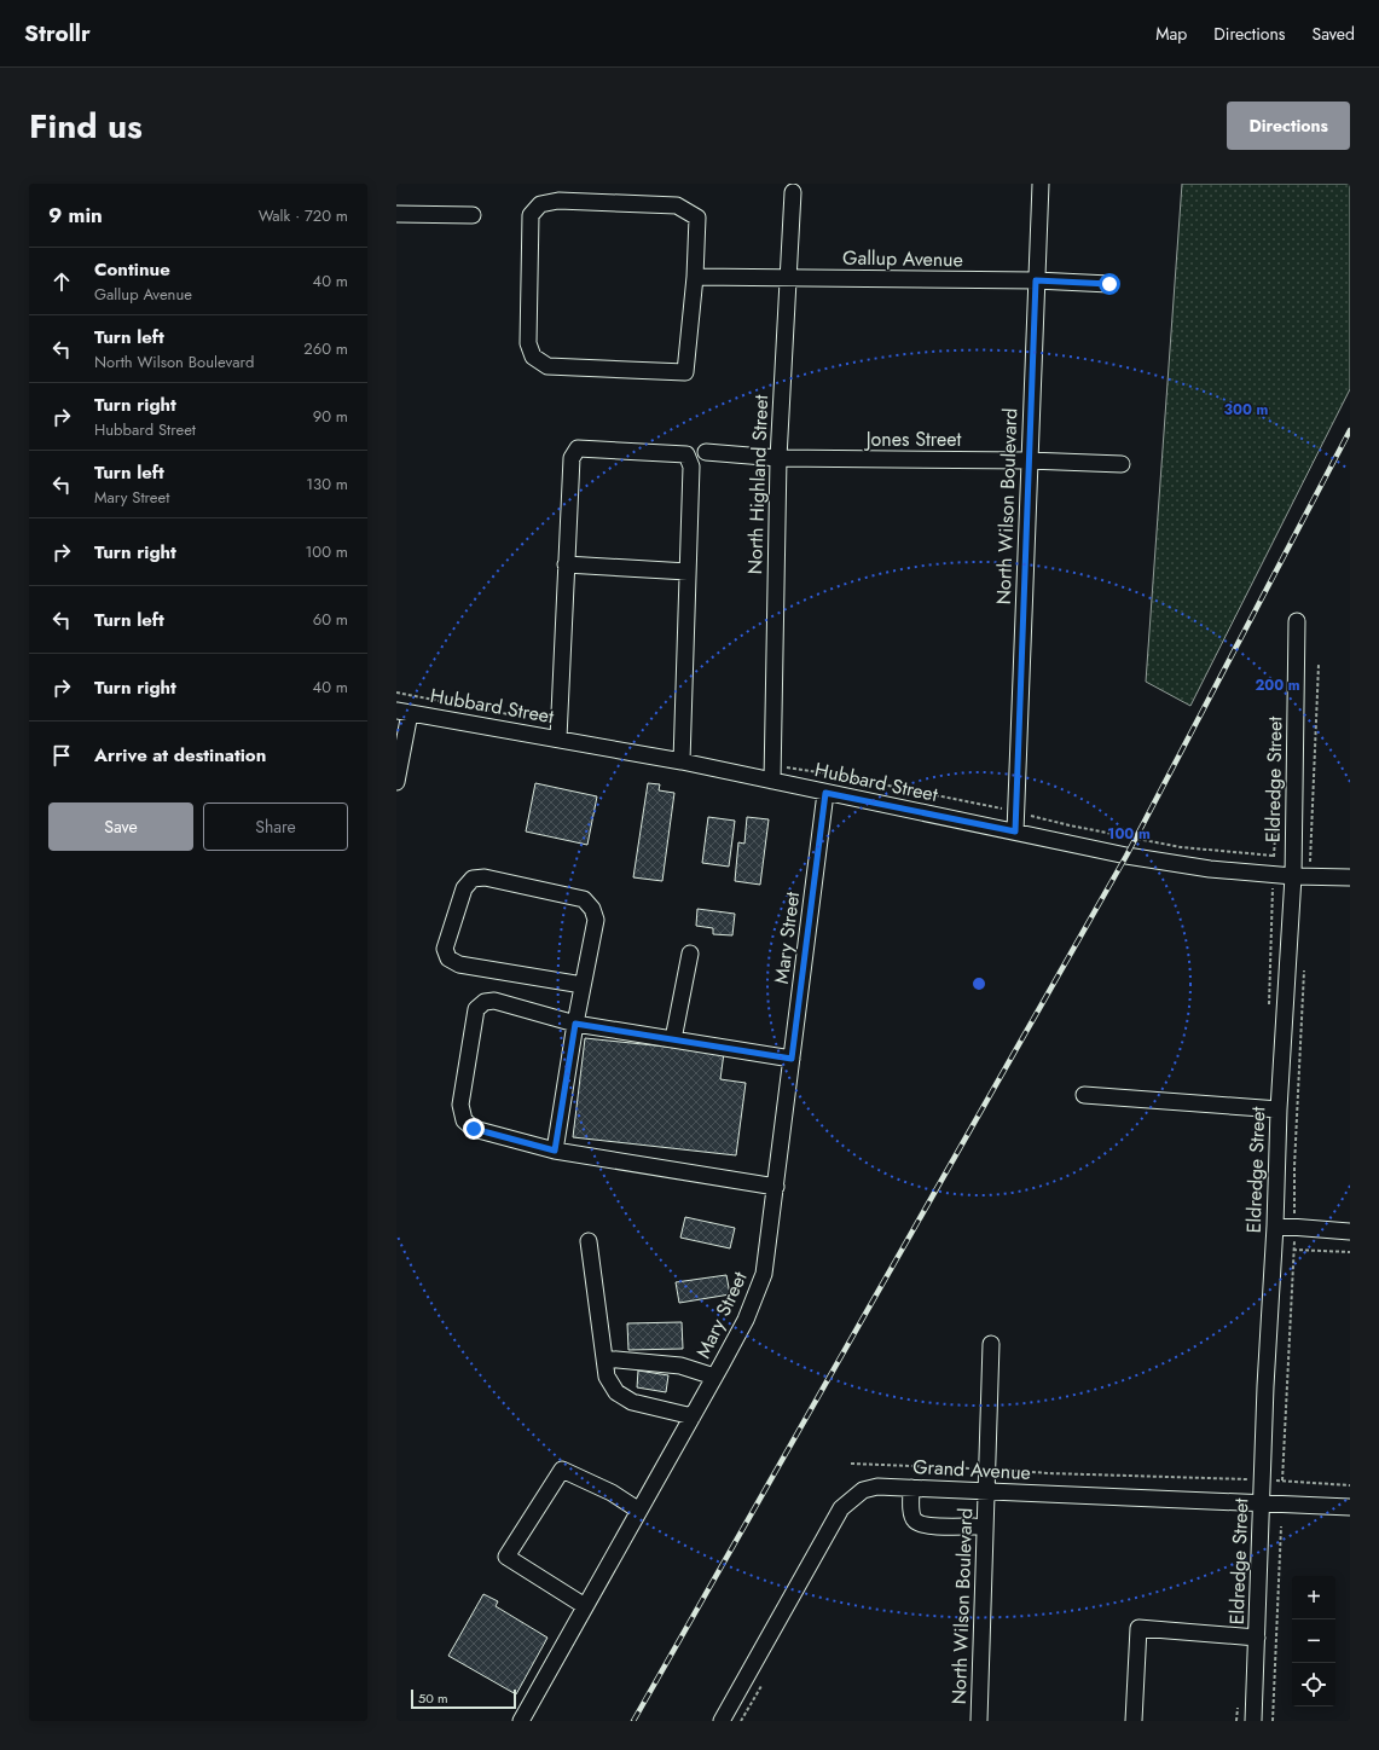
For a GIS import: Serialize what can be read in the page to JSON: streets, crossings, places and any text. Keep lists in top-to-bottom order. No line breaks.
{"streets":{"street":["Gallup Avenue","Jones Street","North Highland Street","North Wilson Boulevard","Hubbard Street","Eldredge Street","Mary Street","Grand Avenue"]},"crossings":[["Gallup Avenue","North Highland Street"],["Gallup Avenue","North Wilson Boulevard"],["Jones Street","North Highland Street"],["Jones Street","North Wilson Boulevard"],["North Highland Street","Hubbard Street"],["North Wilson Boulevard","Hubbard Street"],["North Wilson Boulevard","Grand Avenue"],["Hubbard Street","Eldredge Street"],["Hubbard Street","Mary Street"],["Eldredge Street","Grand Avenue"]],"scale_bar":"50 m","page":{"header":"Strollr","nav":["Map","Directions","Saved"],"title":"Find us","buttons":["Directions",["Save","Share"]],"heading":["9 min","Walk · 720 m"],"list":[["Continue","Gallup Avenue","40 m"],["Turn left","North Wilson Boulevard","260 m"],["Turn right","Hubbard Street","90 m"],["Turn left","Mary Street","130 m"],["Turn right","100 m"],["Turn left","60 m"],["Turn right","40 m"],"Arrive at destination"],"map_buttons":["+","−"],"scale":"50 m"},"rings":["300 m","200 m","100 m"]}
